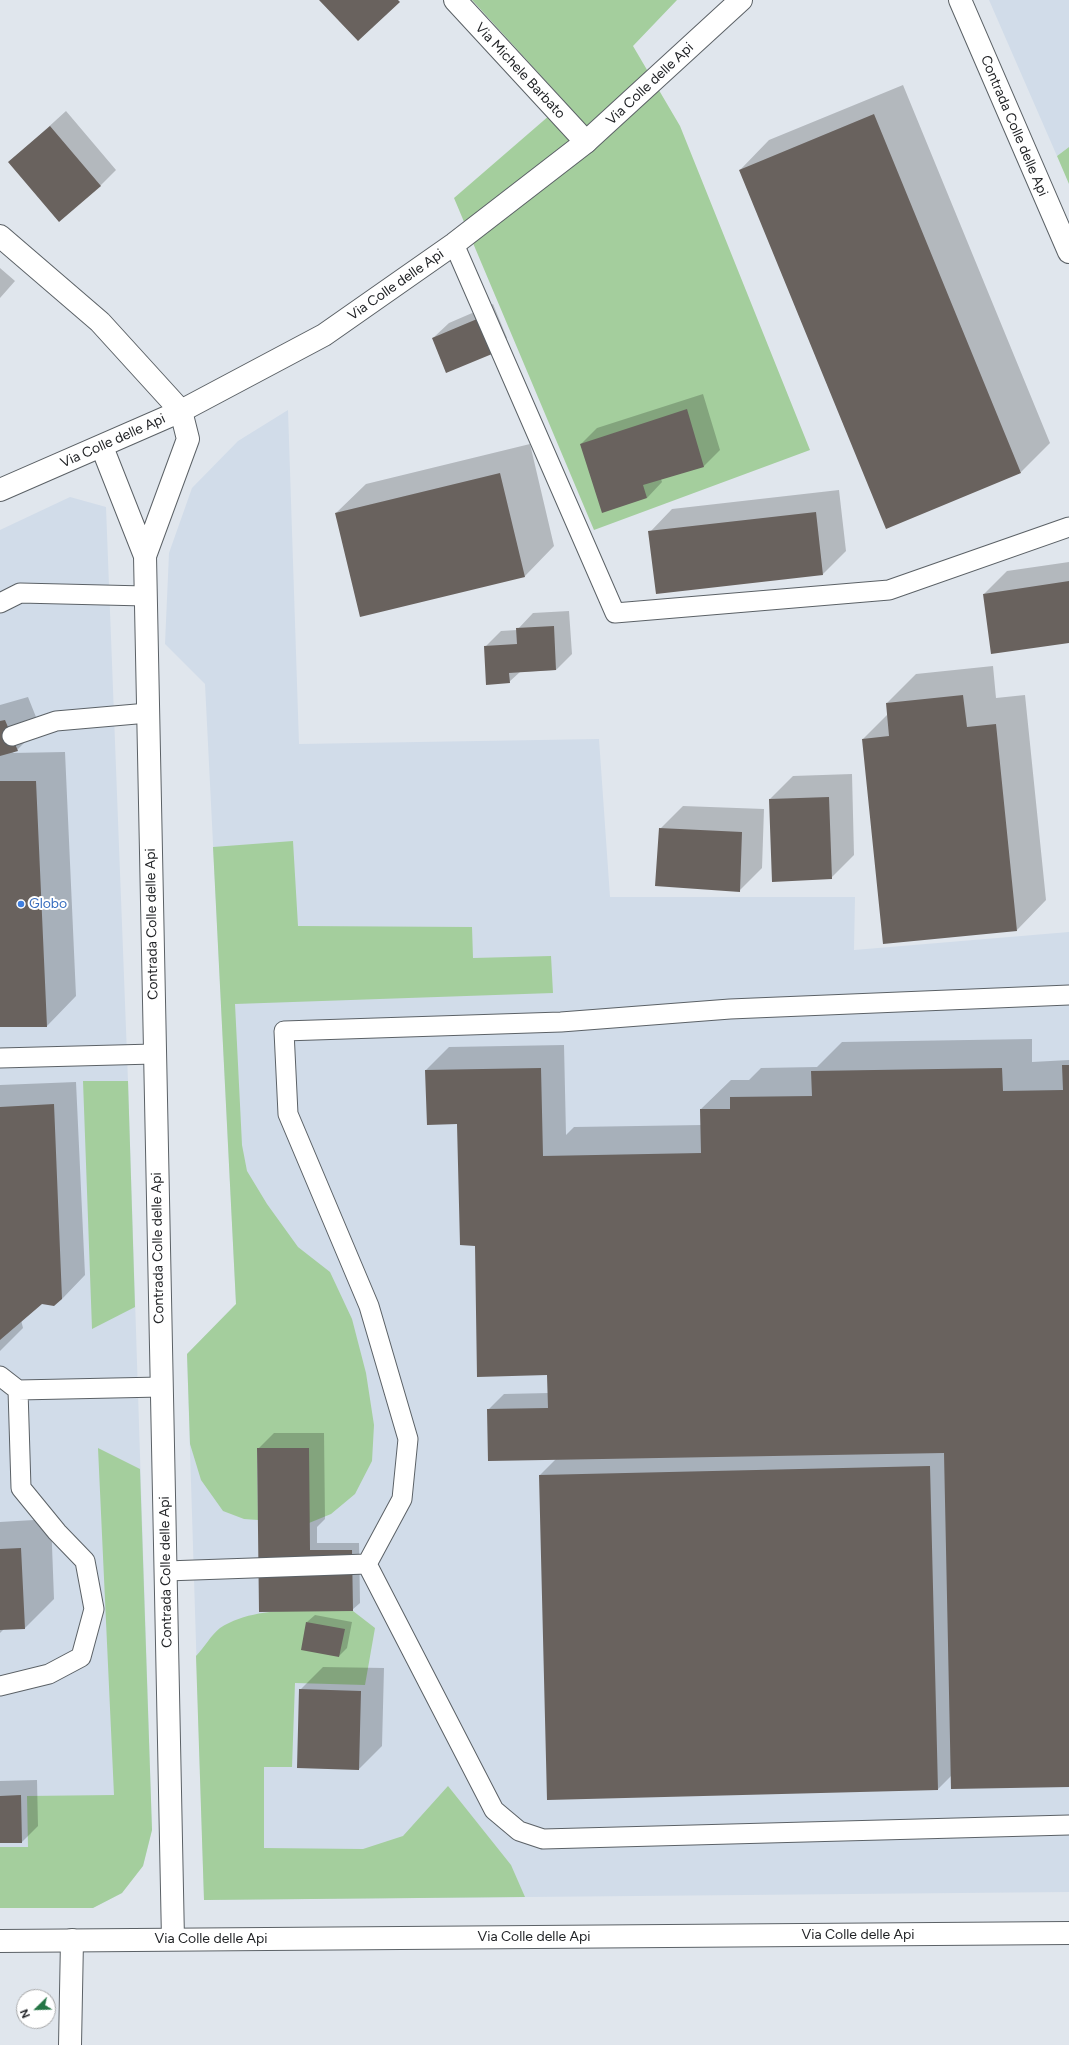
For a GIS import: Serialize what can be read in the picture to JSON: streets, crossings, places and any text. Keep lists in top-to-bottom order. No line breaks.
{"streets":{"street":["Via Michele Barbato","Via Colle delle Api","Contrada Colle delle Api"]},"crossings":[["Via Michele Barbato","Via Colle delle Api"],["Via Colle delle Api","Contrada Colle delle Api"]],"places":["Globo"],"north":"bottom left"}
